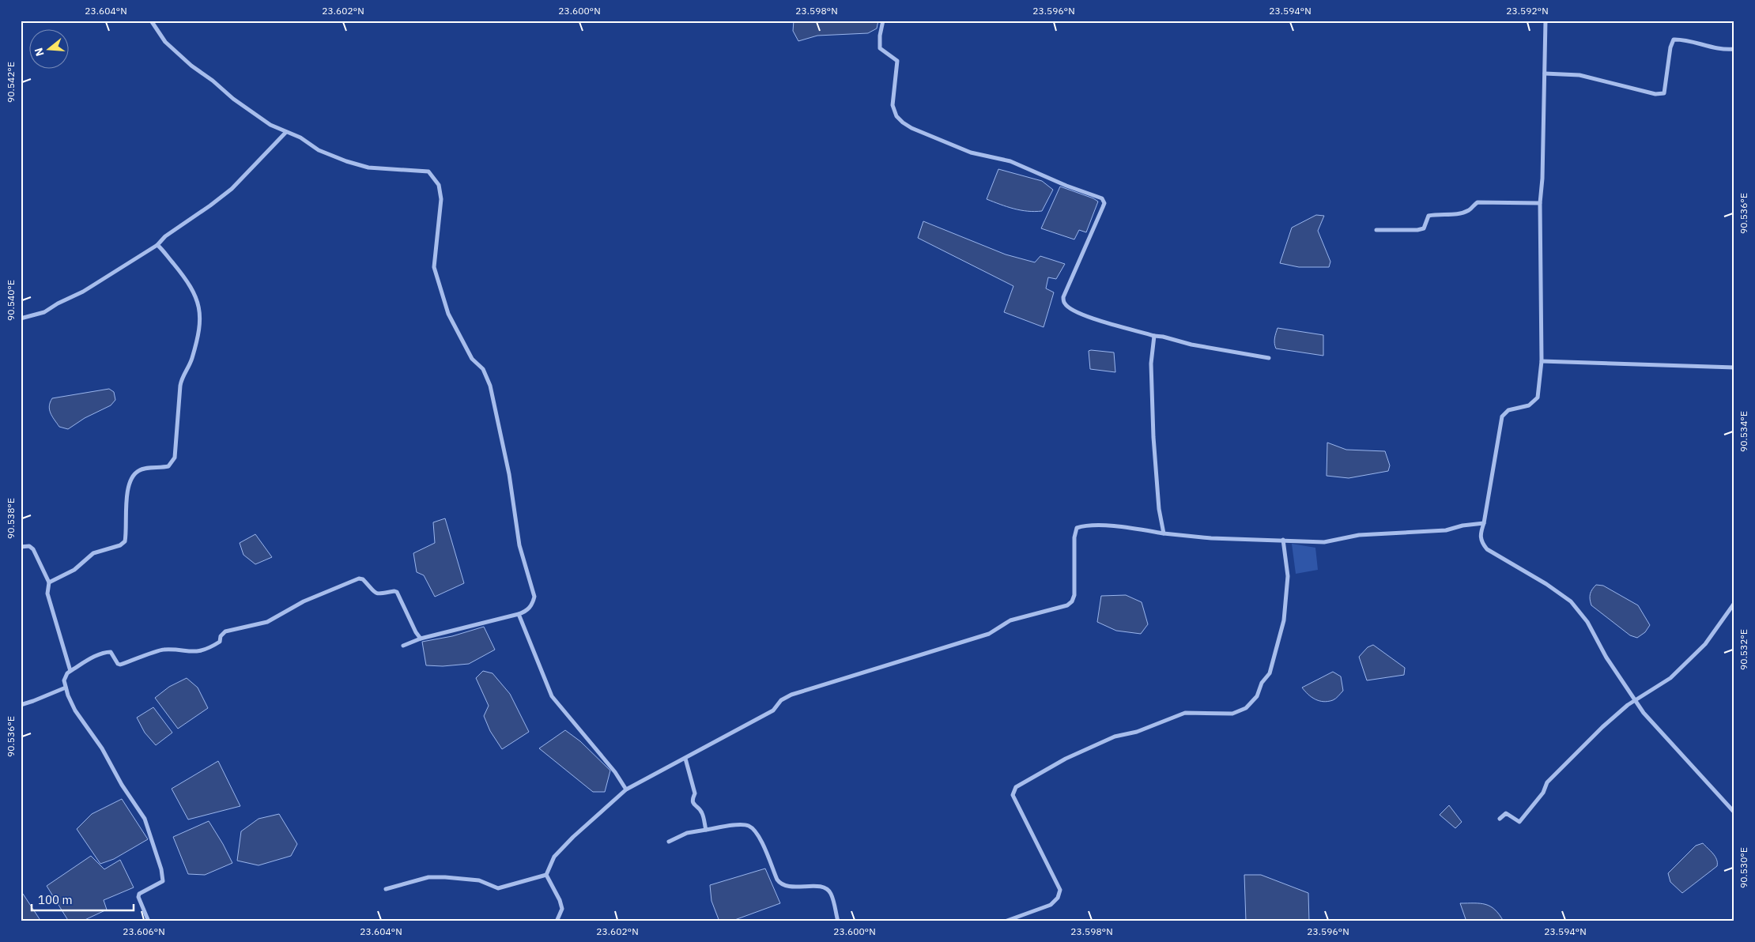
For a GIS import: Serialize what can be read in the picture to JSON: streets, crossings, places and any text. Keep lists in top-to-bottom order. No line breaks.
{"scale_bar":"100 m","north":"left","coordinates":["23.604°N","23.602°N","23.600°N","23.598°N","23.596°N","23.594°N","23.592°N","90.542°E","90.536°E","90.540°E","90.534°E","90.538°E","90.532°E","90.530°E","23.606°N"]}
